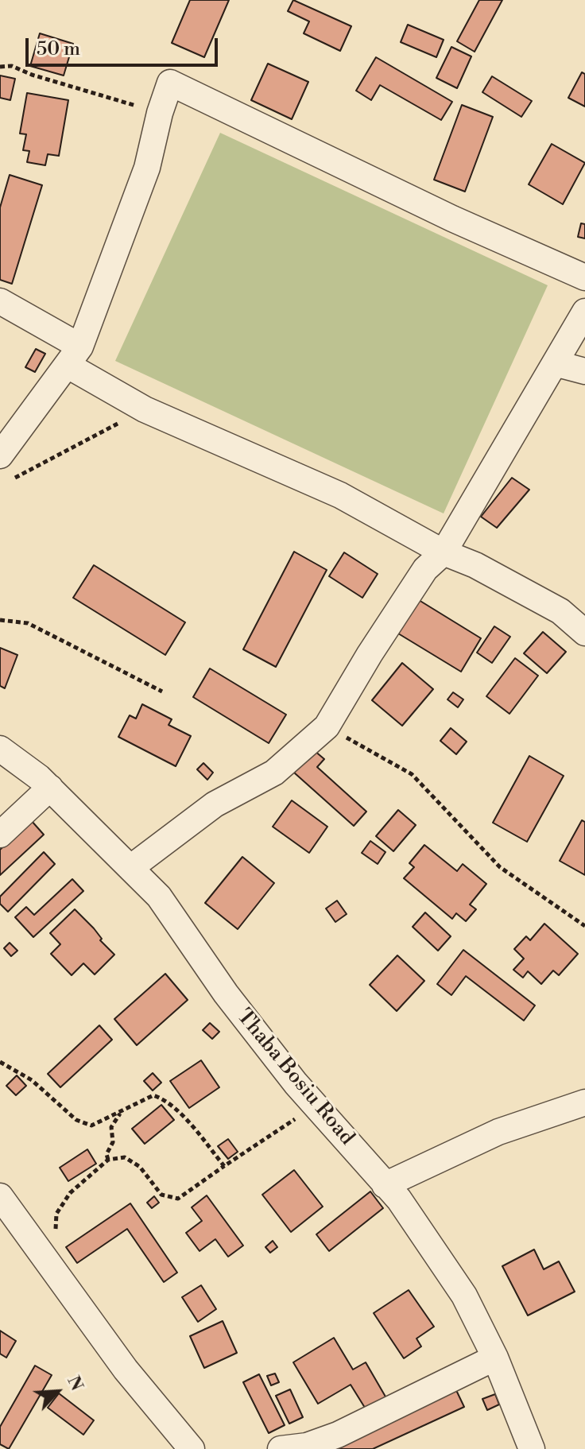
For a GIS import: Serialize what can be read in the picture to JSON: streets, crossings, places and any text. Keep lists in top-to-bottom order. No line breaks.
{"streets":{"street":["Thaba Bosiu Road"]},"scale_bar":"50 m","north":"top right"}
